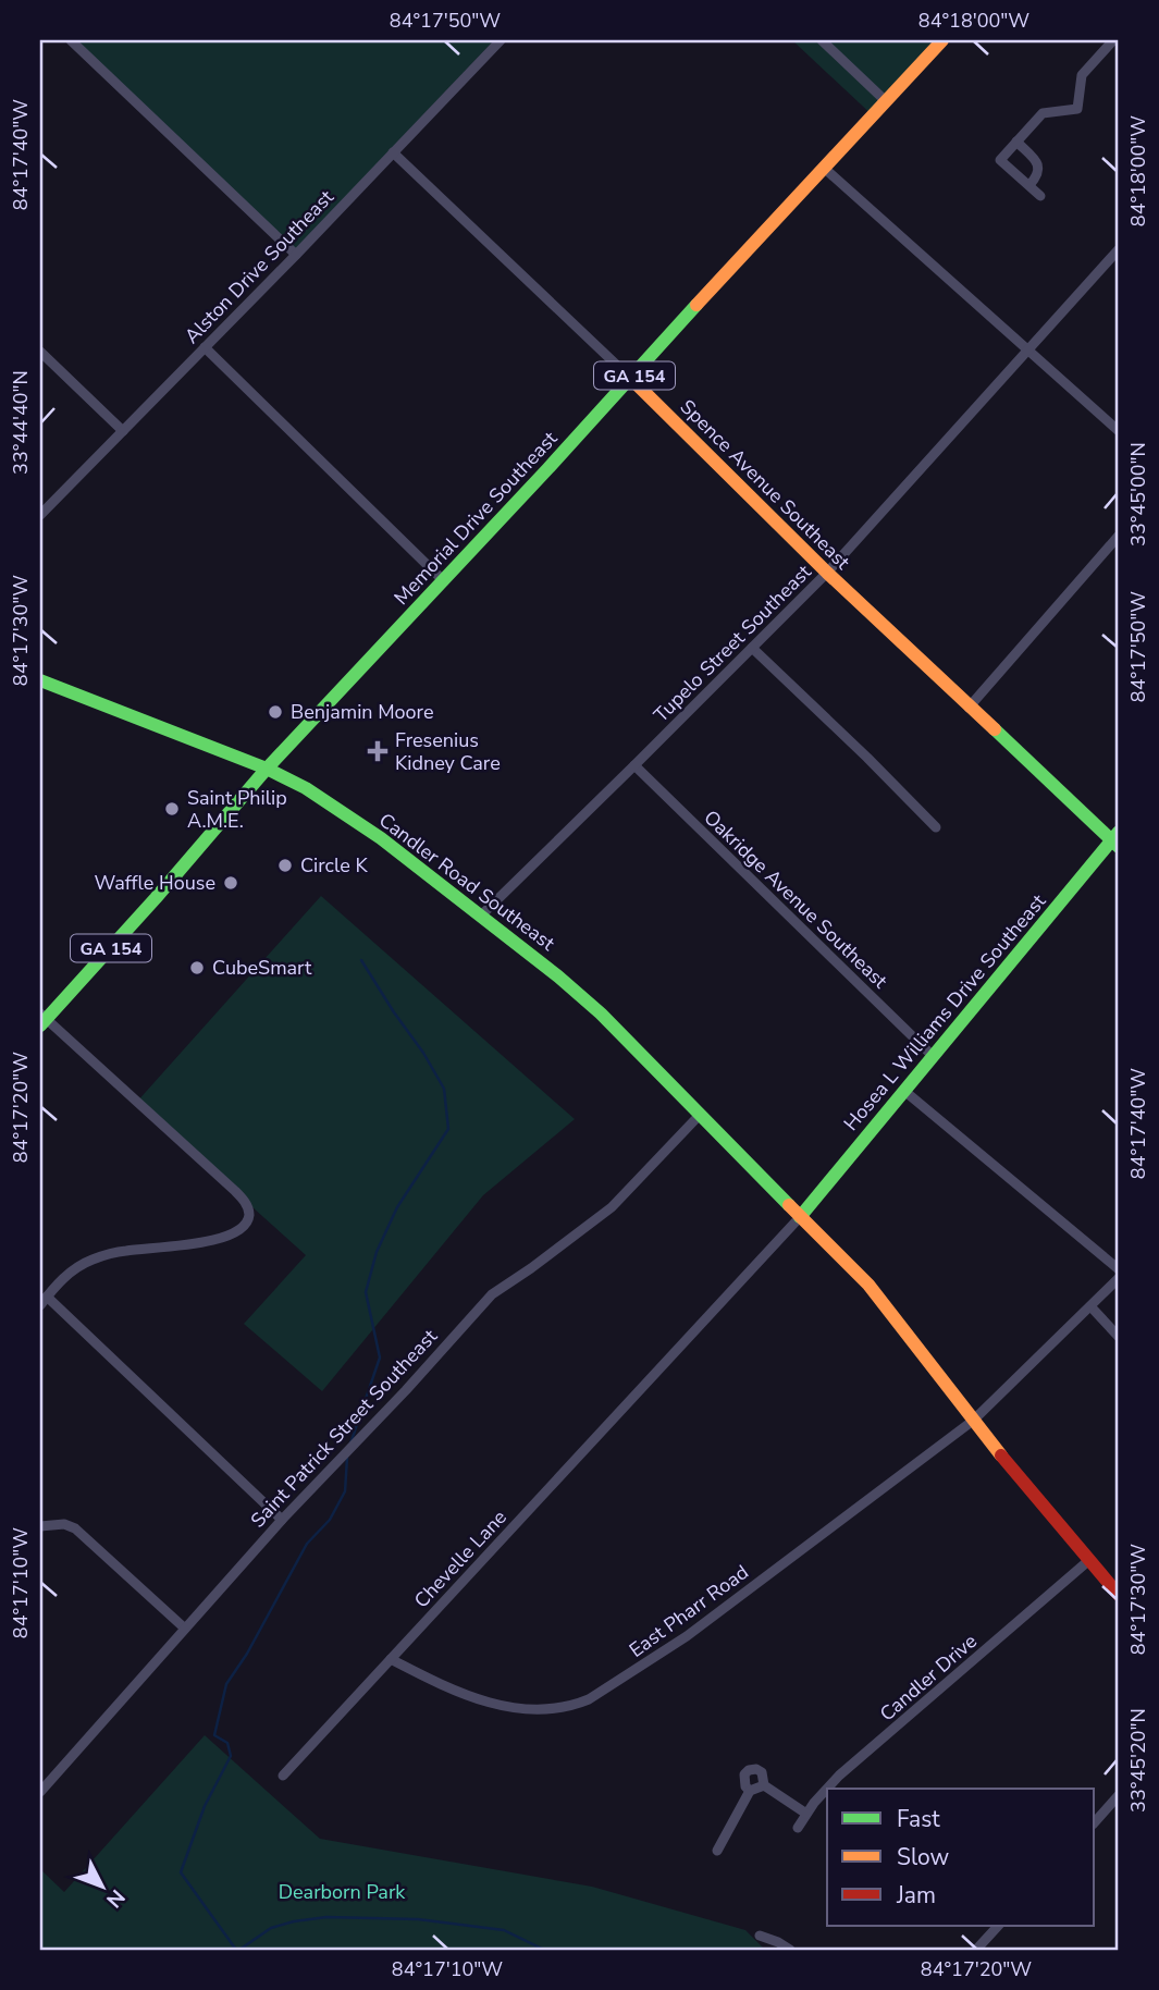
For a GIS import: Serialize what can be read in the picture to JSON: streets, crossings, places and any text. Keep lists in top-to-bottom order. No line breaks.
{"streets":{"main road":["GA 154","Spence Avenue Southeast","Memorial Drive Southeast","Candler Road Southeast","Hosea L Williams Drive Southeast"],"street":["Alston Drive Southeast","Tupelo Street Southeast","Oakridge Avenue Southeast","Saint Patrick Street Southeast","Chevelle Lane","East Pharr Road","Candler Drive"]},"crossings":[["Alston Drive Southeast","Spence Avenue Southeast"],["Spence Avenue Southeast","Memorial Drive Southeast"],["Spence Avenue Southeast","Tupelo Street Southeast"],["Spence Avenue Southeast","Hosea L Williams Drive Southeast"],["Memorial Drive Southeast","Candler Road Southeast"],["Tupelo Street Southeast","Candler Road Southeast"],["Tupelo Street Southeast","Oakridge Avenue Southeast"],["Candler Road Southeast","Hosea L Williams Drive Southeast"],["Candler Road Southeast","Saint Patrick Street Southeast"],["Candler Road Southeast","Chevelle Lane"],["Candler Road Southeast","East Pharr Road"],["Candler Road Southeast","Candler Drive"],["Oakridge Avenue Southeast","Hosea L Williams Drive Southeast"],["Hosea L Williams Drive Southeast","Chevelle Lane"],["Chevelle Lane","East Pharr Road"]],"parks":["Dearborn Park"],"places":{"other":["Benjamin Moore","Saint Philip A.M.E.","Circle K","Waffle House","CubeSmart"],"health":["Fresenius Kidney Care"]},"legend":["Fast","Slow","Jam"],"north":"bottom right","coordinates":["84°17'50\"W","84°18'00\"W","84°17'40\"W","33°44'40\"N","33°45'00\"N","84°17'30\"W","84°17'20\"W","84°17'10\"W","33°45'20\"N"]}
